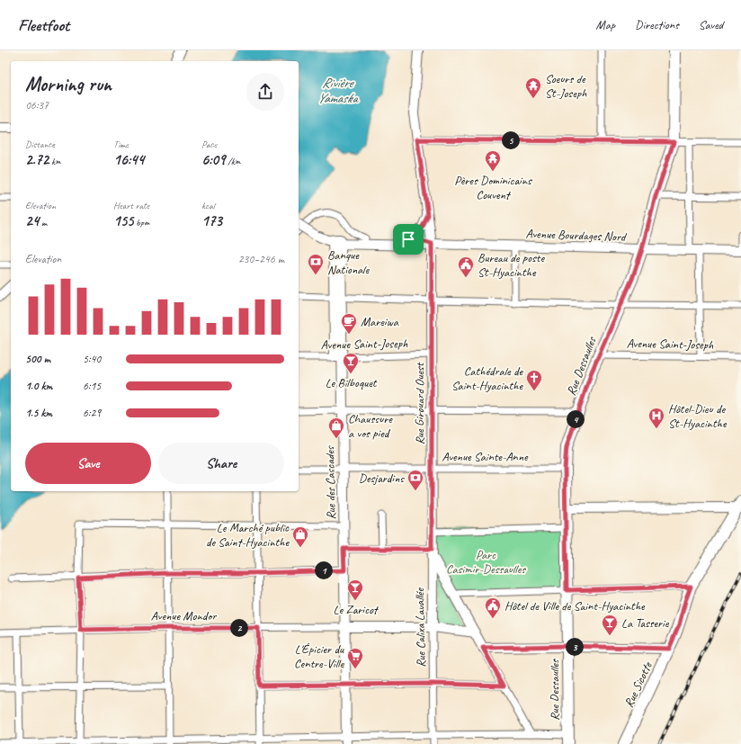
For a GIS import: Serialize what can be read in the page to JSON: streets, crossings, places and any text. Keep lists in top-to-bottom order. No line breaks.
{"streets":{"main road":["Rue Dessaulles","Rue Sicotte"],"street":["Avenue Bourdages Nord","Avenue Saint-Joseph","Rue Girouard Ouest","Avenue Sainte-Anne","Rue des Cascades","Avenue Mondor","Rue Calixa Lavallée"]},"crossings":[["Avenue Bourdages Nord","Rue Dessaulles"],["Avenue Bourdages Nord","Rue Girouard Ouest"],["Avenue Bourdages Nord","Rue des Cascades"],["Avenue Saint-Joseph","Rue Dessaulles"],["Avenue Saint-Joseph","Rue Girouard Ouest"],["Avenue Saint-Joseph","Rue des Cascades"],["Rue Dessaulles","Avenue Sainte-Anne"],["Rue Girouard Ouest","Avenue Sainte-Anne"],["Rue Girouard Ouest","Avenue Mondor"],["Rue Girouard Ouest","Rue Calixa Lavallée"],["Avenue Sainte-Anne","Rue des Cascades"],["Rue des Cascades","Avenue Mondor"],["Avenue Mondor","Rue Calixa Lavallée"]],"water":["Rivière Yamaska"],"parks":["Parc Casimir-Dessaulles"],"places":{"temple":["Soeurs de St-Joseph","Pères Dominicains Couvent"],"bank":["Banque Nationale","Desjardins"],"public building":["Bureau de poste St-Hyacinthe","Hôtel de Ville de Saint-Hyacinthe"],"cafe":["Mareiwa"],"bar":["Le Bilboquet","Le Zaricot","La Tasserie"],"church":["Cathédrale de Saint-Hyacinthe"],"hospital":["Hôtel-Dieu de St-Hyacinthe"],"shop":["Chaussure a vos pied","Le Marché public de Saint-Hyacinthe"],"supermarket":["L'Épicier du Centre-Ville"]},"page":{"header":"Fleetfoot","nav":["Map","Directions","Saved"],"heading":["Morning run","06:37"],"stats":[["Distance","2.72 km"],["Time","16:44"],["Pace","6:09 /km"],["Elevation","24 m"],["Heart rate","155 bpm"],["kcal","173"]],"pins":["5","4","1","2","3"],"chart":["Elevation","230–246 m"],"list":[{"name":"500 m","note":"5:40"},{"name":"1.0 km","note":"6:15"},{"name":"1.5 km","note":"6:29"}],"buttons":["Save","Share"]}}
